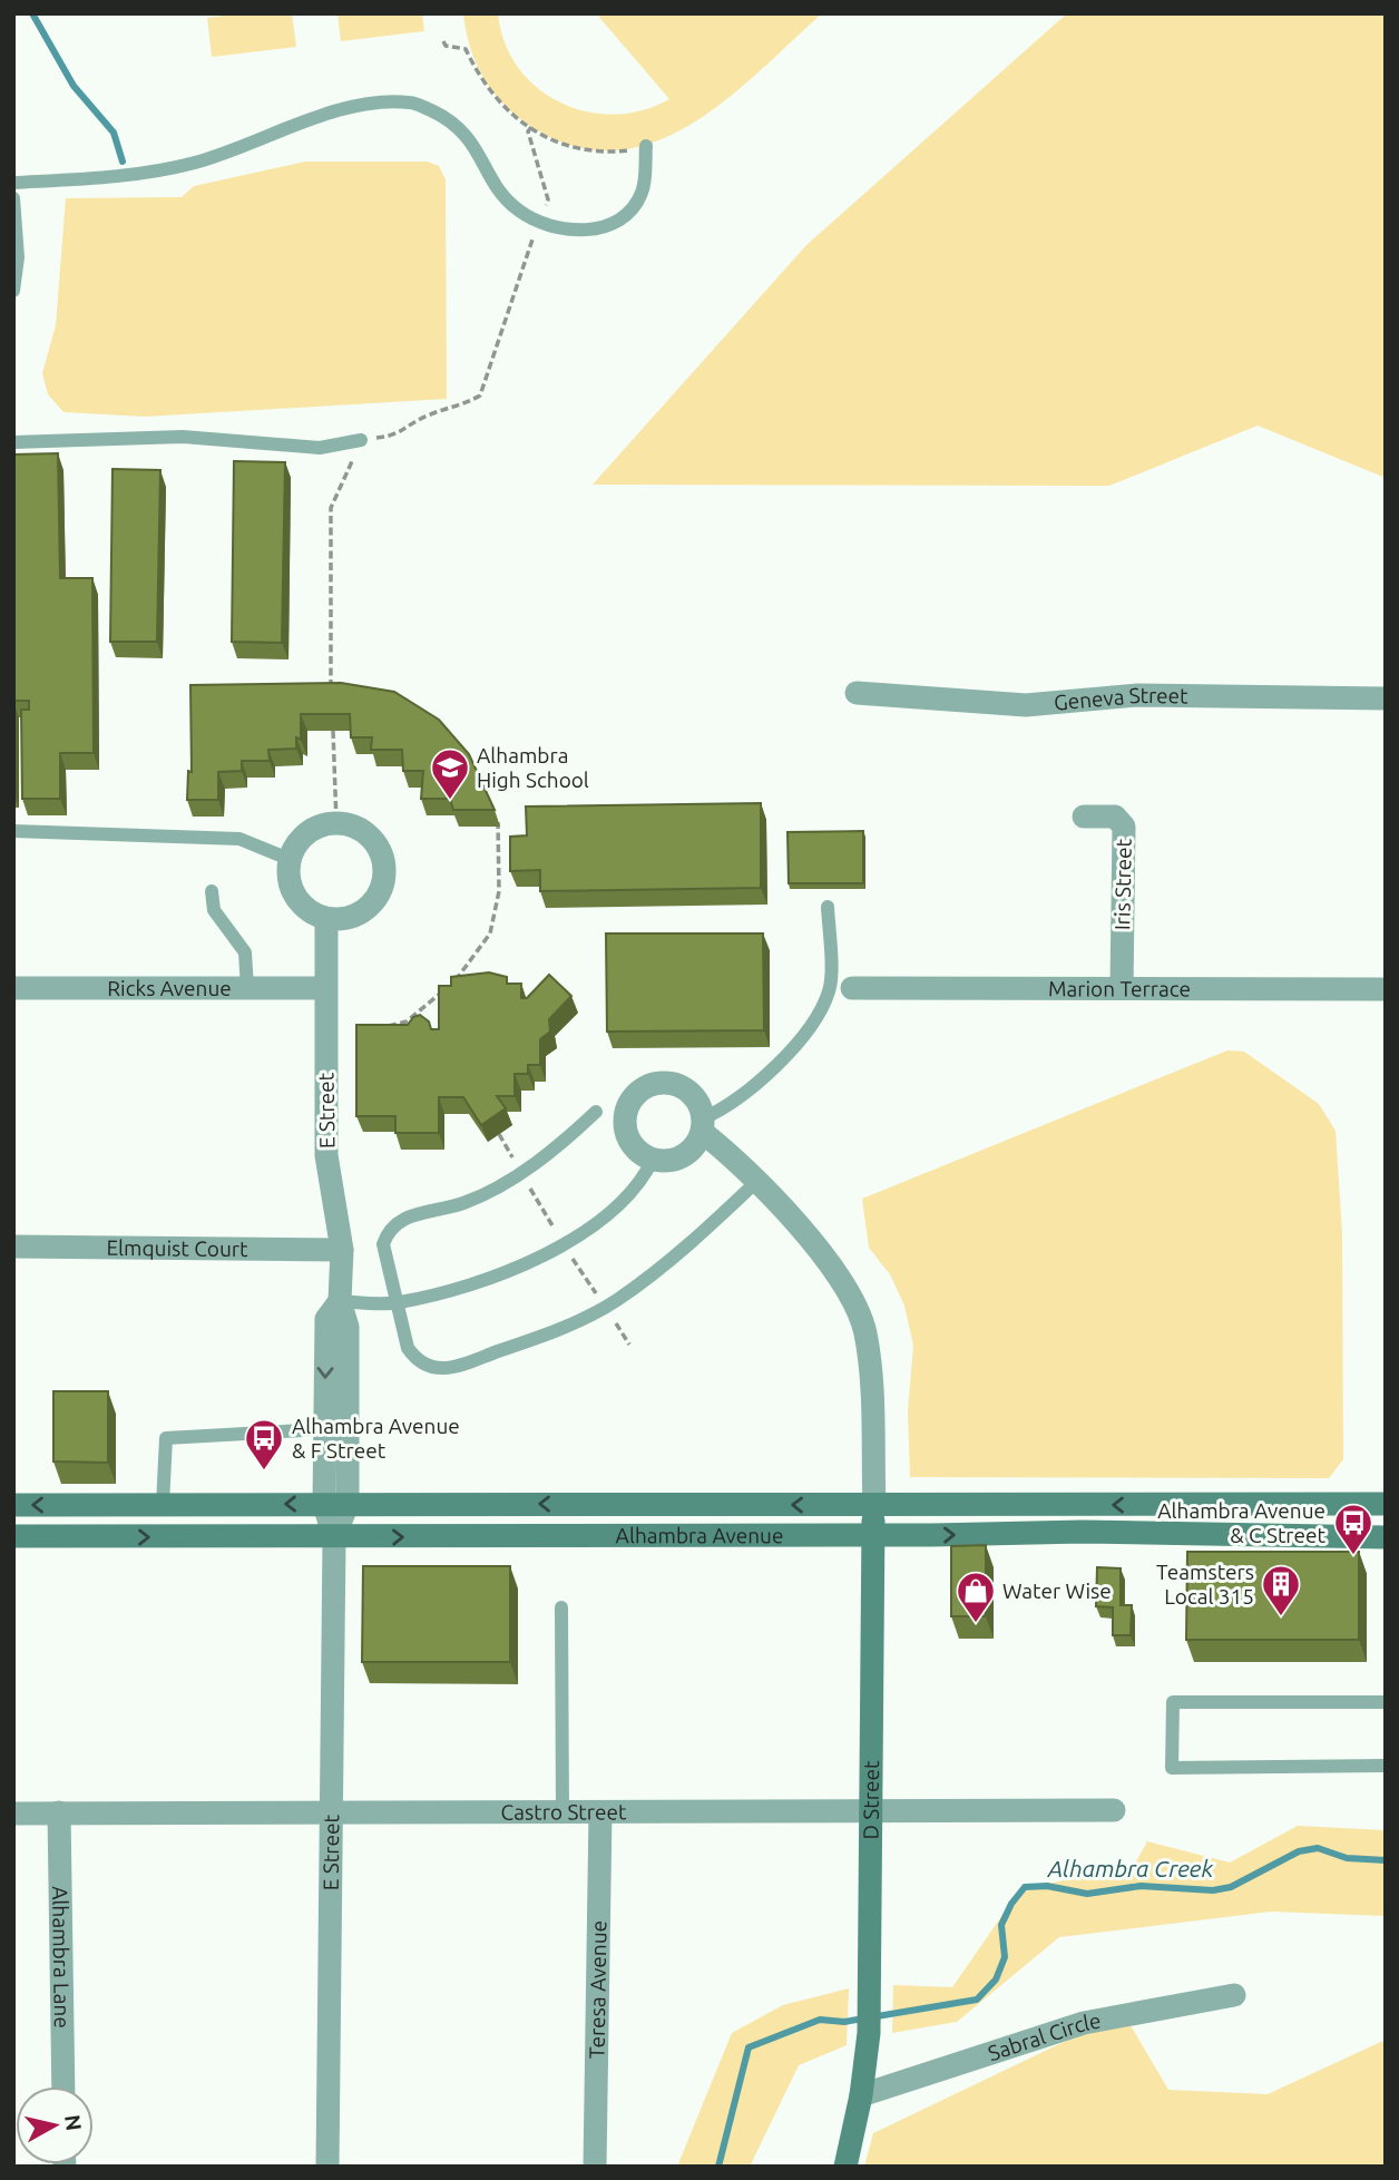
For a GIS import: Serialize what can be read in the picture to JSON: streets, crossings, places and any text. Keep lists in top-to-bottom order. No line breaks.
{"streets":{"main road":["Alhambra Avenue","D Street"],"street":["Geneva Street","Iris Street","Ricks Avenue","Marion Terrace","E Street","Elmquist Court","Castro Street","Alhambra Lane","Teresa Avenue","Sabral Circle"]},"crossings":[["Iris Street","Marion Terrace"],["Ricks Avenue","E Street"],["E Street","Elmquist Court"],["E Street","Alhambra Avenue"],["E Street","Castro Street"],["Alhambra Avenue","D Street"],["D Street","Castro Street"],["D Street","Sabral Circle"],["Castro Street","Alhambra Lane"],["Castro Street","Teresa Avenue"]],"water":["Alhambra Creek"],"places":{"school or university":["Alhambra High School"],"bus stop":["Alhambra Avenue & F Street","Alhambra Avenue & C Street"],"building":["Teamsters Local 315"],"shop":["Water Wise"]},"north":"right"}
